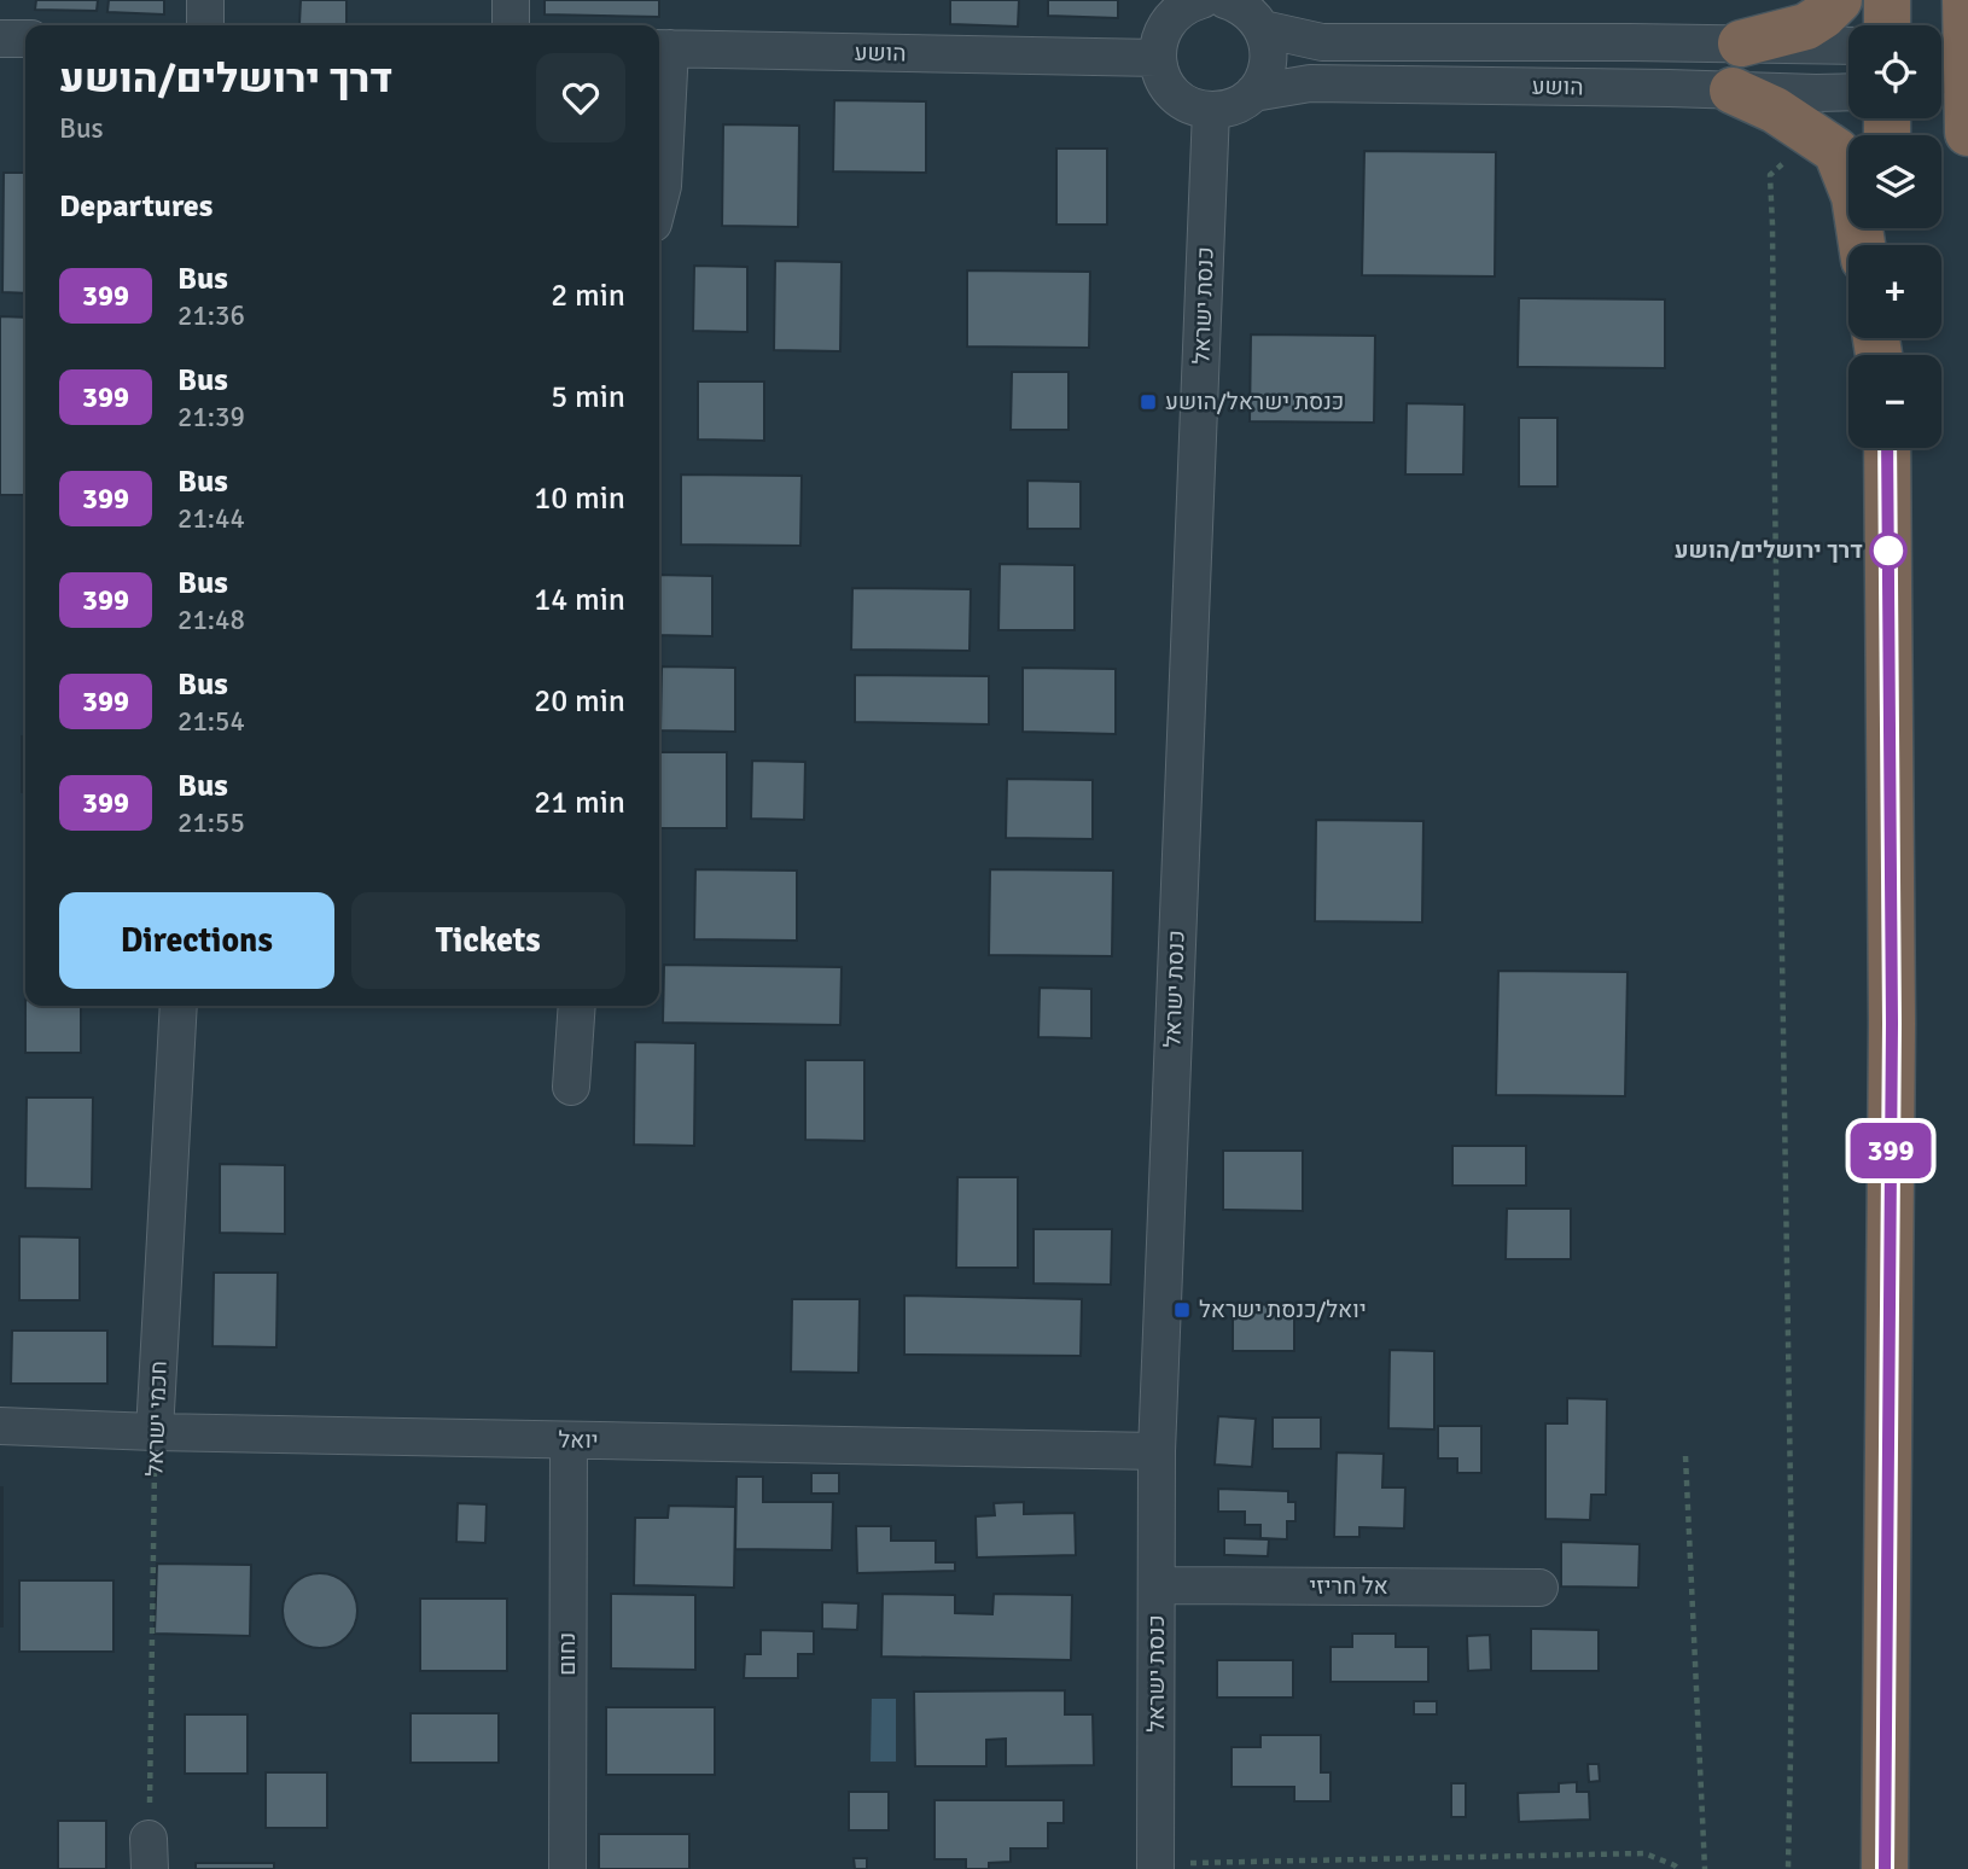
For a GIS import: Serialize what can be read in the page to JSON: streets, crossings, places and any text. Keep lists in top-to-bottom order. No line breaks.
{"streets":{"street":["הושע","כנסת ישראל","חכמי ישראל","יואל","אל חריזי","נחום"]},"crossings":[["הושע","כנסת ישראל"],["כנסת ישראל","יואל"],["כנסת ישראל","אל חריזי"],["חכמי ישראל","יואל"],["יואל","נחום"]],"places":{"transit":["כנסת ישראל/הושע","יואל/כנסת ישראל"],"other":["דרך ירושלים/הושע"]},"lines":["bus line 399"],"page":{"on_map":"399","map_buttons":["+","−"],"heading":[["דרך ירושלים/הושע","Bus"],"Departures"],"list":[{"mark":"399","name":"Bus","note":"21:36","value":"2 min"},{"mark":"399","name":"Bus","note":"21:39","value":"5 min"},{"mark":"399","name":"Bus","note":"21:44","value":"10 min"},{"mark":"399","name":"Bus","note":"21:48","value":"14 min"},{"mark":"399","name":"Bus","note":"21:54","value":"20 min"},{"mark":"399","name":"Bus","note":"21:55","value":"21 min"}],"buttons":["Directions","Tickets"]}}
